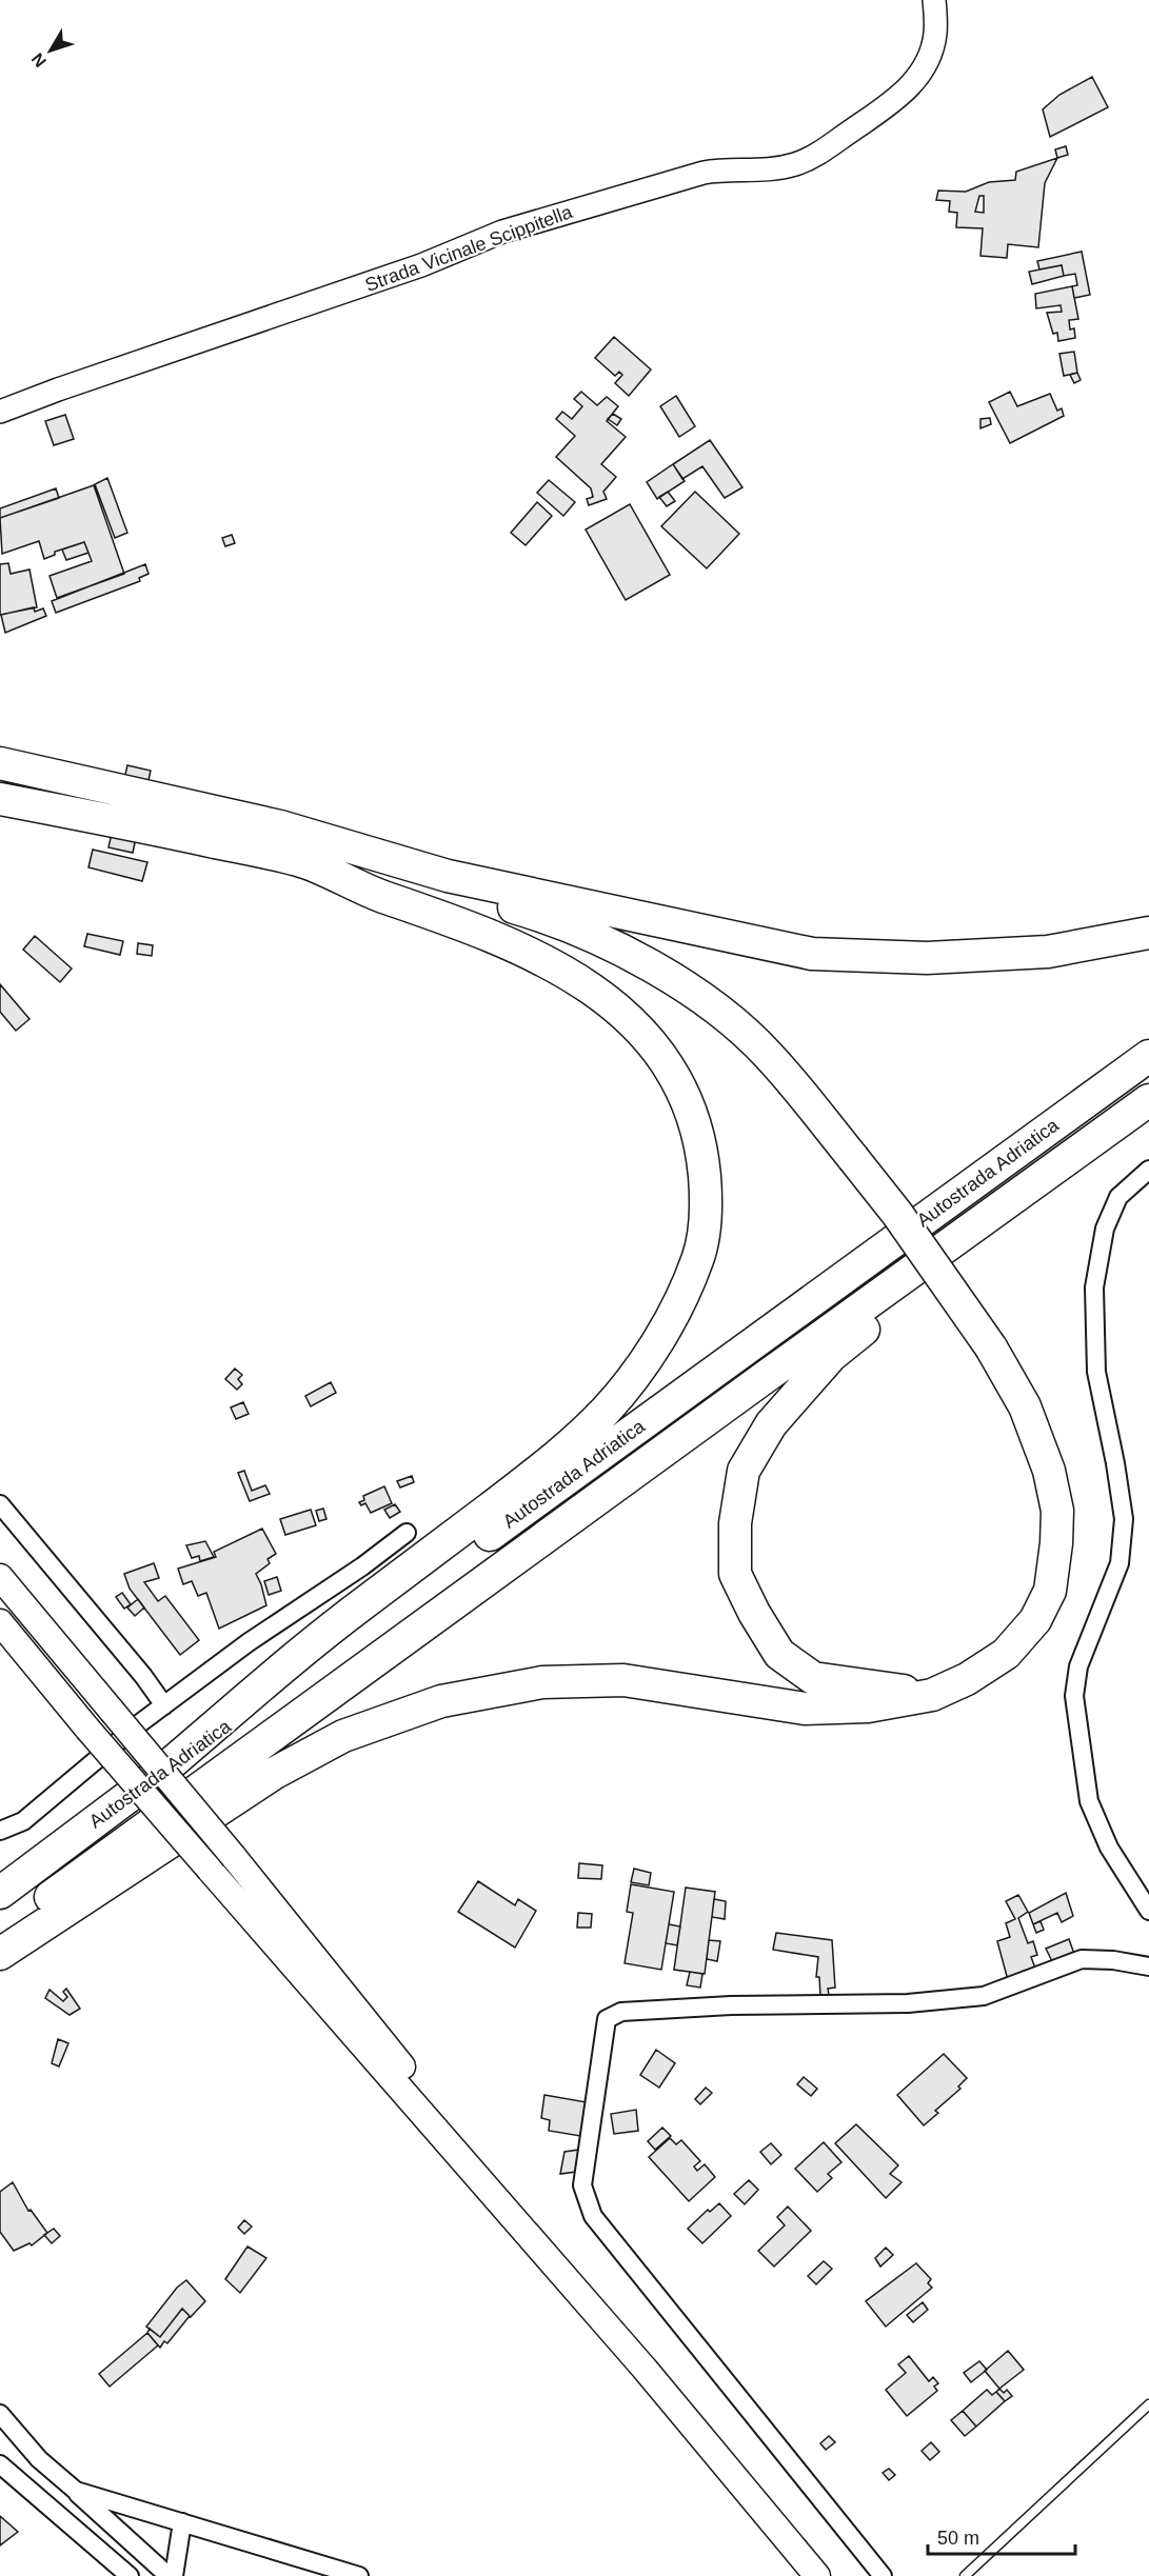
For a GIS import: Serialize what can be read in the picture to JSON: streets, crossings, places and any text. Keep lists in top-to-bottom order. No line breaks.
{"streets":{"highway":["Autostrada Adriatica"],"street":["Strada Vicinale Scippitella"]},"scale_bar":"50 m","north":"bottom left"}
